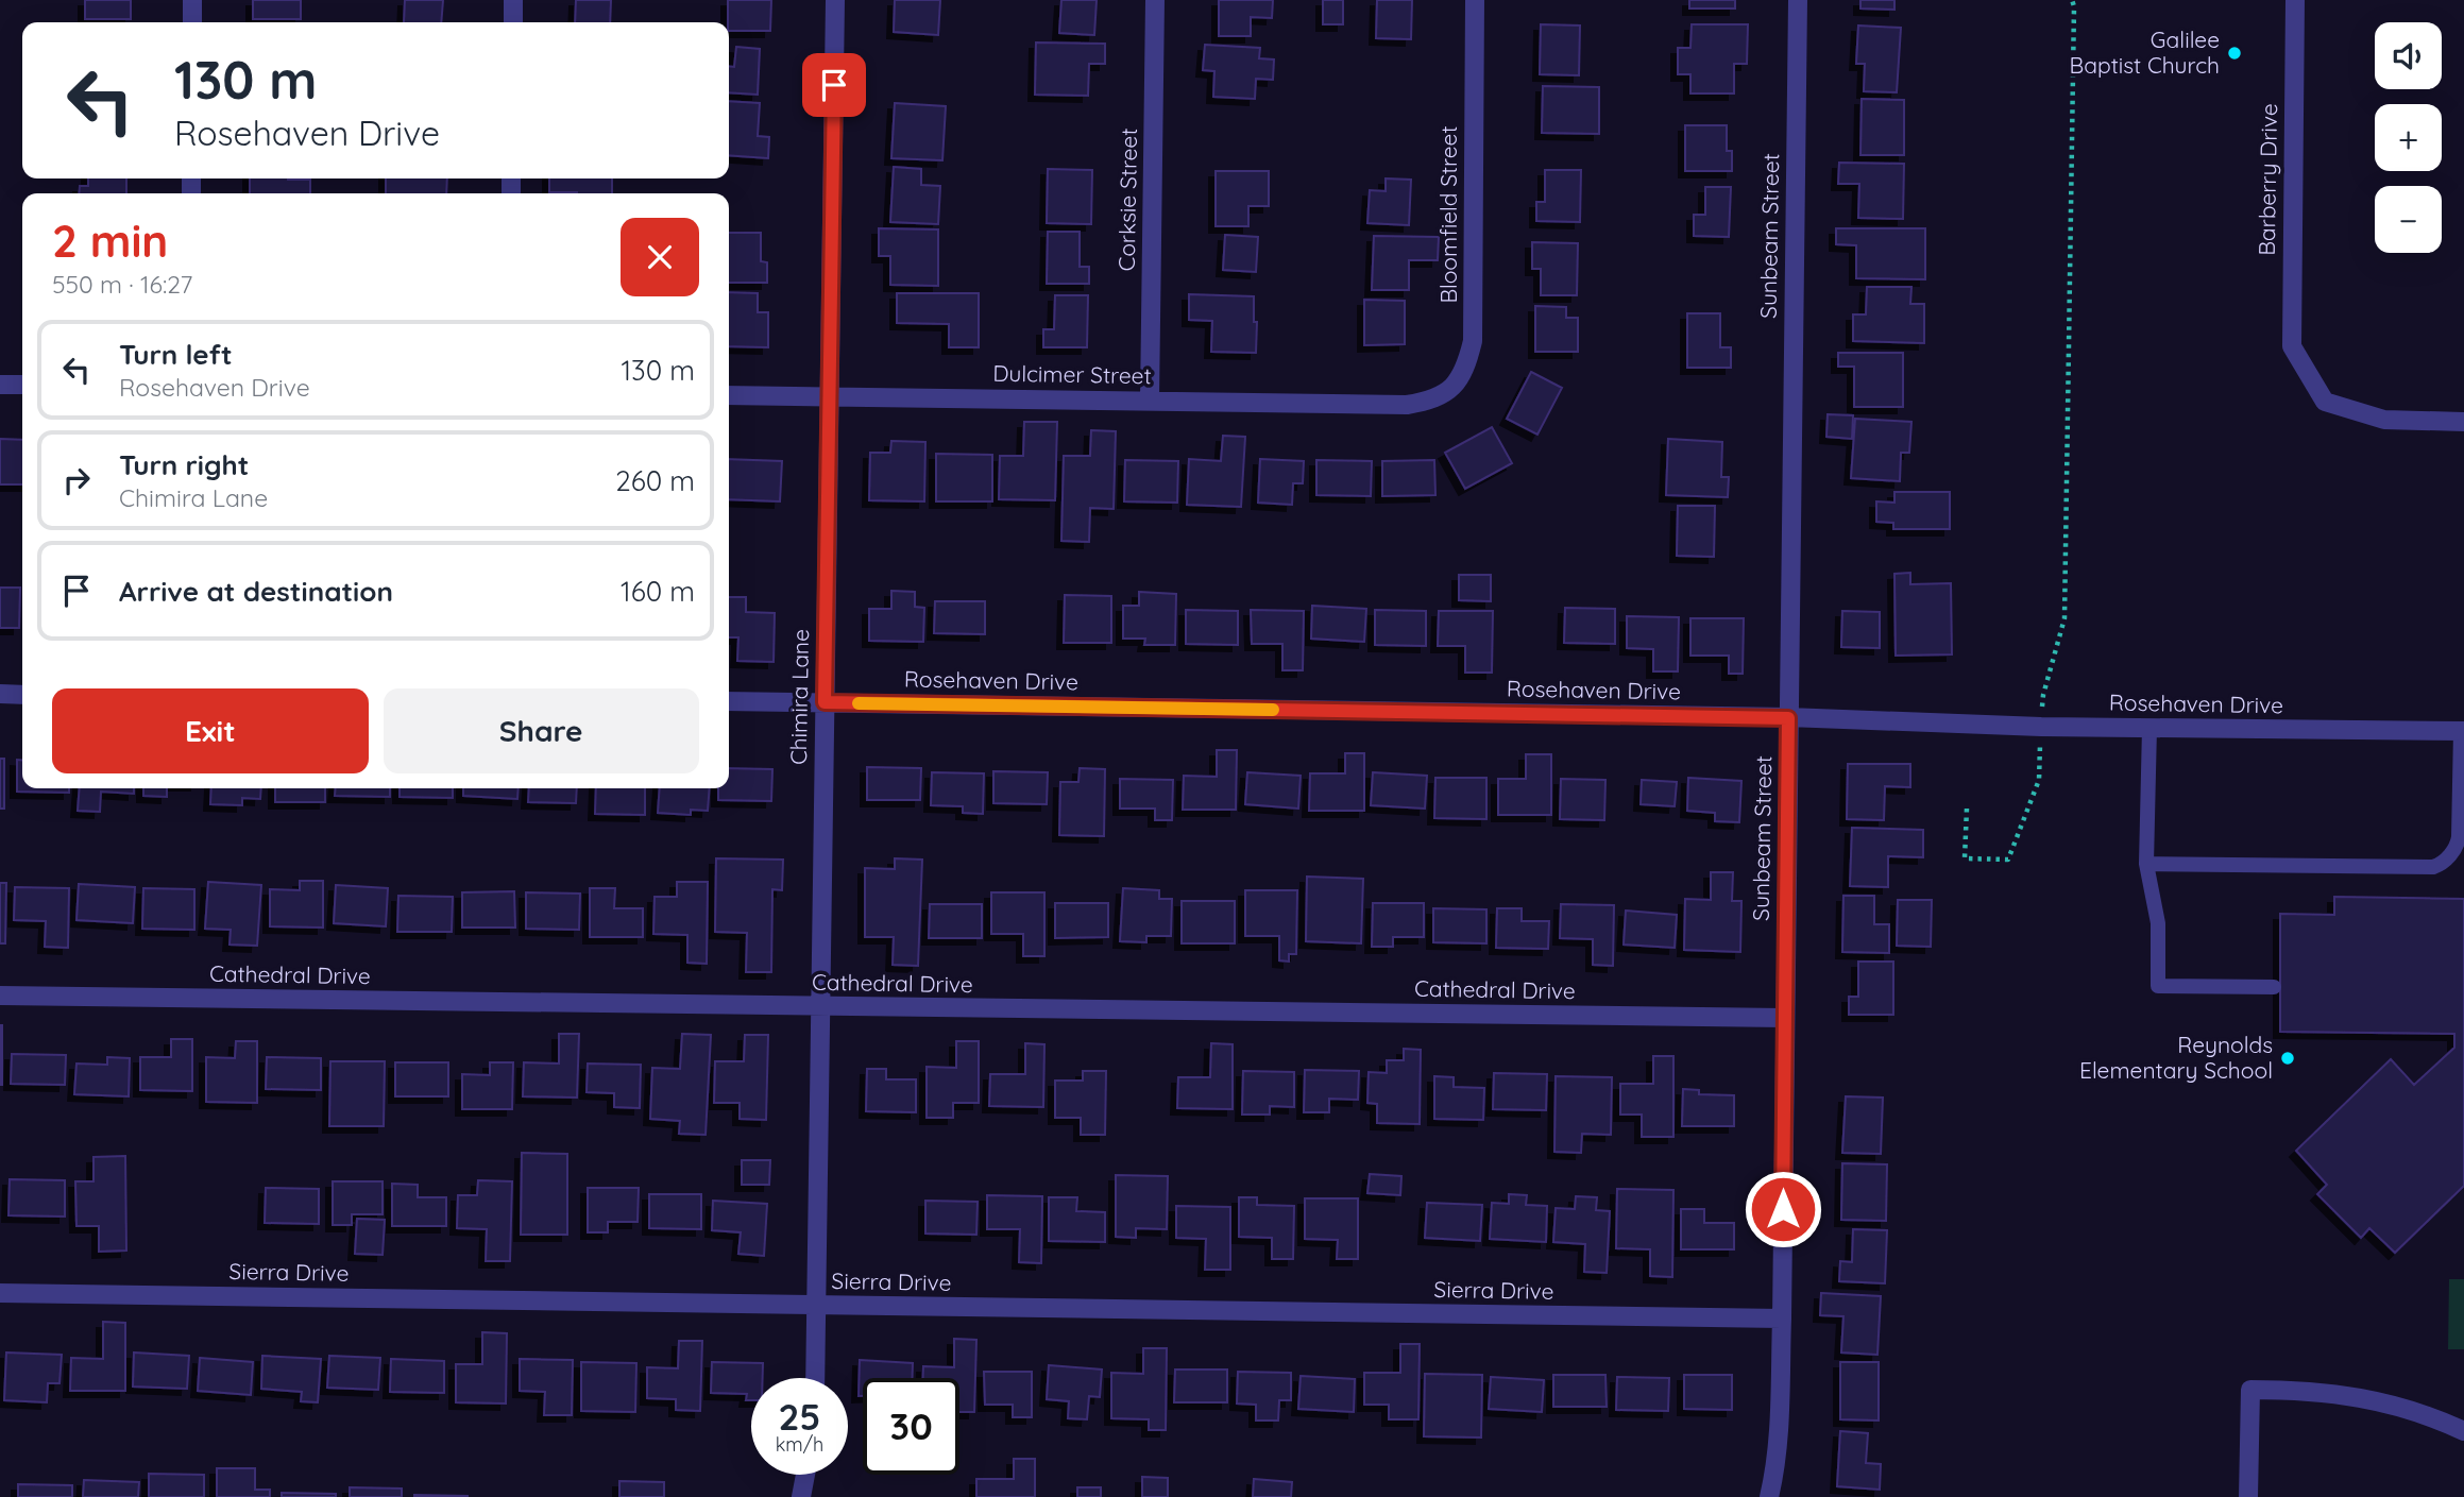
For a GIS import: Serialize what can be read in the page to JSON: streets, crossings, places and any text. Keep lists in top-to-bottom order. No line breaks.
{"streets":{"street":["Barberry Drive","Corksie Street","Bloomfield Street","Sunbeam Street","Dulcimer Street","Rosehaven Drive","Chimira Lane","Cathedral Drive","Sierra Drive"]},"crossings":[["Corksie Street","Dulcimer Street"],["Bloomfield Street","Dulcimer Street"],["Sunbeam Street","Rosehaven Drive"],["Sunbeam Street","Cathedral Drive"],["Sunbeam Street","Sierra Drive"],["Dulcimer Street","Chimira Lane"],["Rosehaven Drive","Chimira Lane"],["Chimira Lane","Cathedral Drive"],["Chimira Lane","Sierra Drive"]],"places":["Galilee Baptist Church","Reynolds Elementary School"],"page":{"map_buttons":["+","−"],"turn":["130 m","Rosehaven Drive"],"heading":["2 min","550 m · 16:27"],"list":[{"name":"Turn left","note":"Rosehaven Drive","value":"130 m"},{"name":"Turn right","note":"Chimira Lane","value":"260 m"},{"name":"Arrive at destination","value":"160 m"}],"buttons":["Exit","Share"],"speed":"25 km/h","limit":"30"}}
